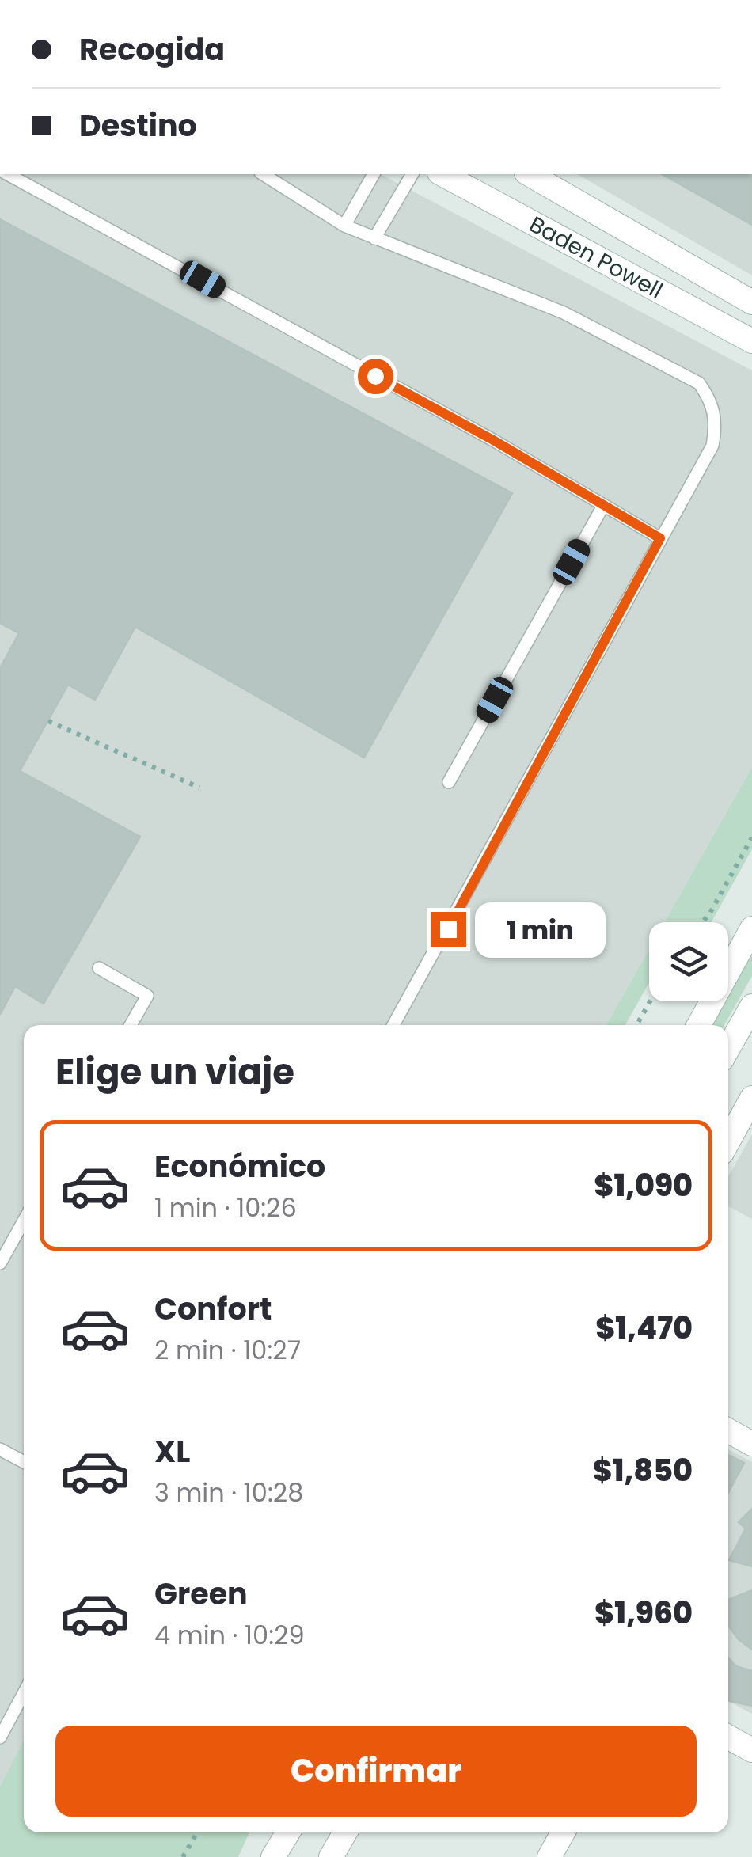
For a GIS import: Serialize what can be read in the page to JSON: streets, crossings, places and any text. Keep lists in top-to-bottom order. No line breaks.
{"streets":{"main road":["Baden Powell"]},"page":{"banner":["Recogida","Destino"],"bubble":"1 min","heading":"Elige un viaje","list":[{"name":"Económico","note":"1 min · 10:26","value":"$1,090"},{"name":"Confort","note":"2 min · 10:27","value":"$1,470"},{"name":"XL","note":"3 min · 10:28","value":"$1,850"},{"name":"Green","note":"4 min · 10:29","value":"$1,960"}],"buttons":"Confirmar"}}
